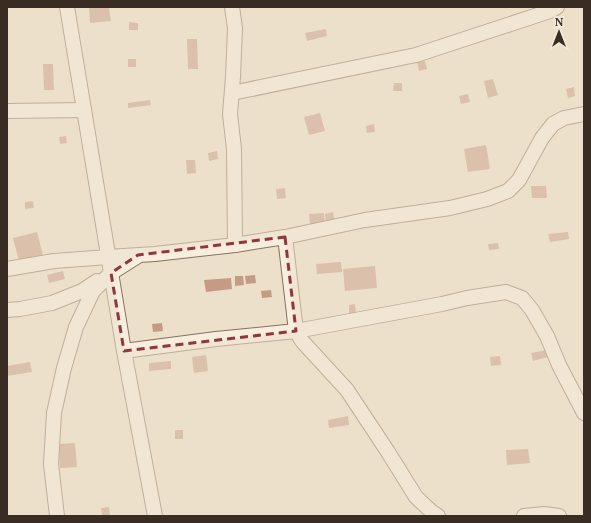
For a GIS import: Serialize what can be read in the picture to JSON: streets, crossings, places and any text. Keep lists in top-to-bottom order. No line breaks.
{"north":"top"}
